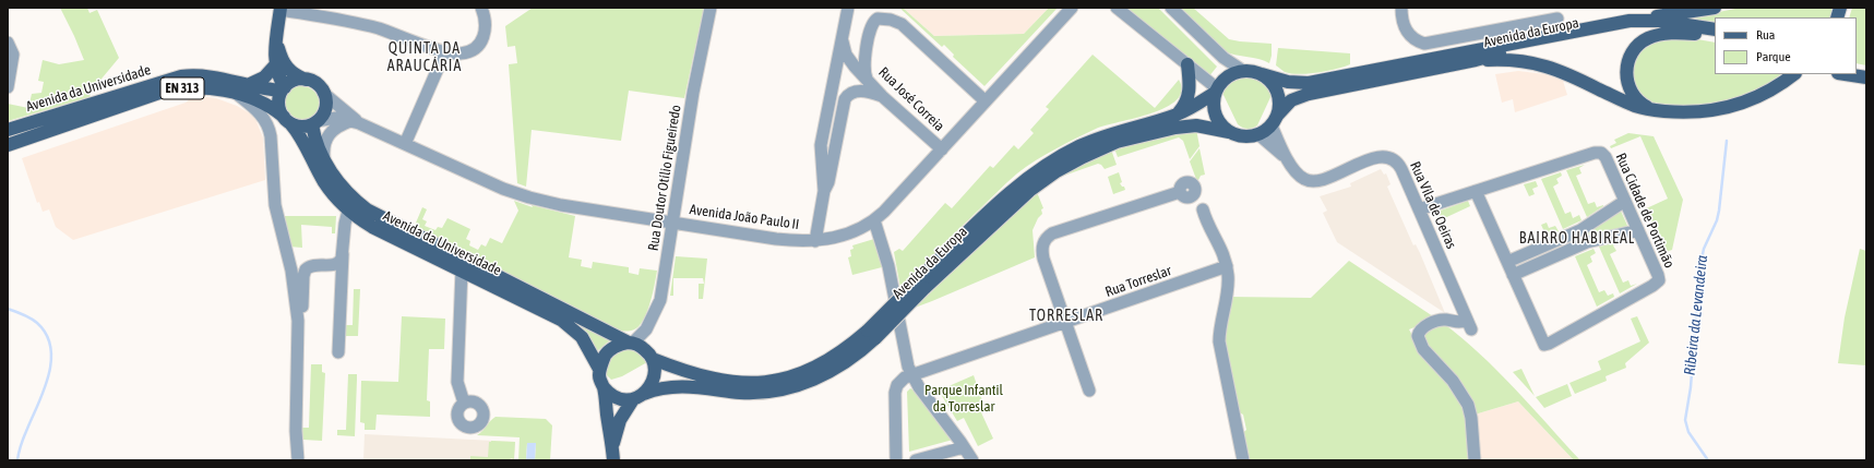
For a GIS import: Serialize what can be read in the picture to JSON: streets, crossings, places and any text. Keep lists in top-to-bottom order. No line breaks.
{"streets":{"main road":["Avenida da Europa","Avenida da Universidade","EN 313"],"street":["Rua José Correia","Rua Doutor Otílio Figueiredo","Rua Vila de Oeiras","Rua Cidade de Portimão","Avenida João Paulo II","Rua Torreslar"]},"crossings":[["Avenida da Europa","Avenida da Universidade"],["Avenida da Europa","Rua Doutor Otílio Figueiredo"],["Avenida da Universidade","Rua Doutor Otílio Figueiredo"],["Rua José Correia","Avenida João Paulo II"],["Rua Doutor Otílio Figueiredo","Avenida João Paulo II"],["Rua Vila de Oeiras","Rua Cidade de Portimão"]],"districts":["QUINTA DA ARAUCÁRIA","BAIRRO HABIREAL","TORRESLAR"],"water":["Ribeira da Levandeira"],"parks":["Parque Infantil da Torreslar"],"legend":["Rua","Parque"]}
